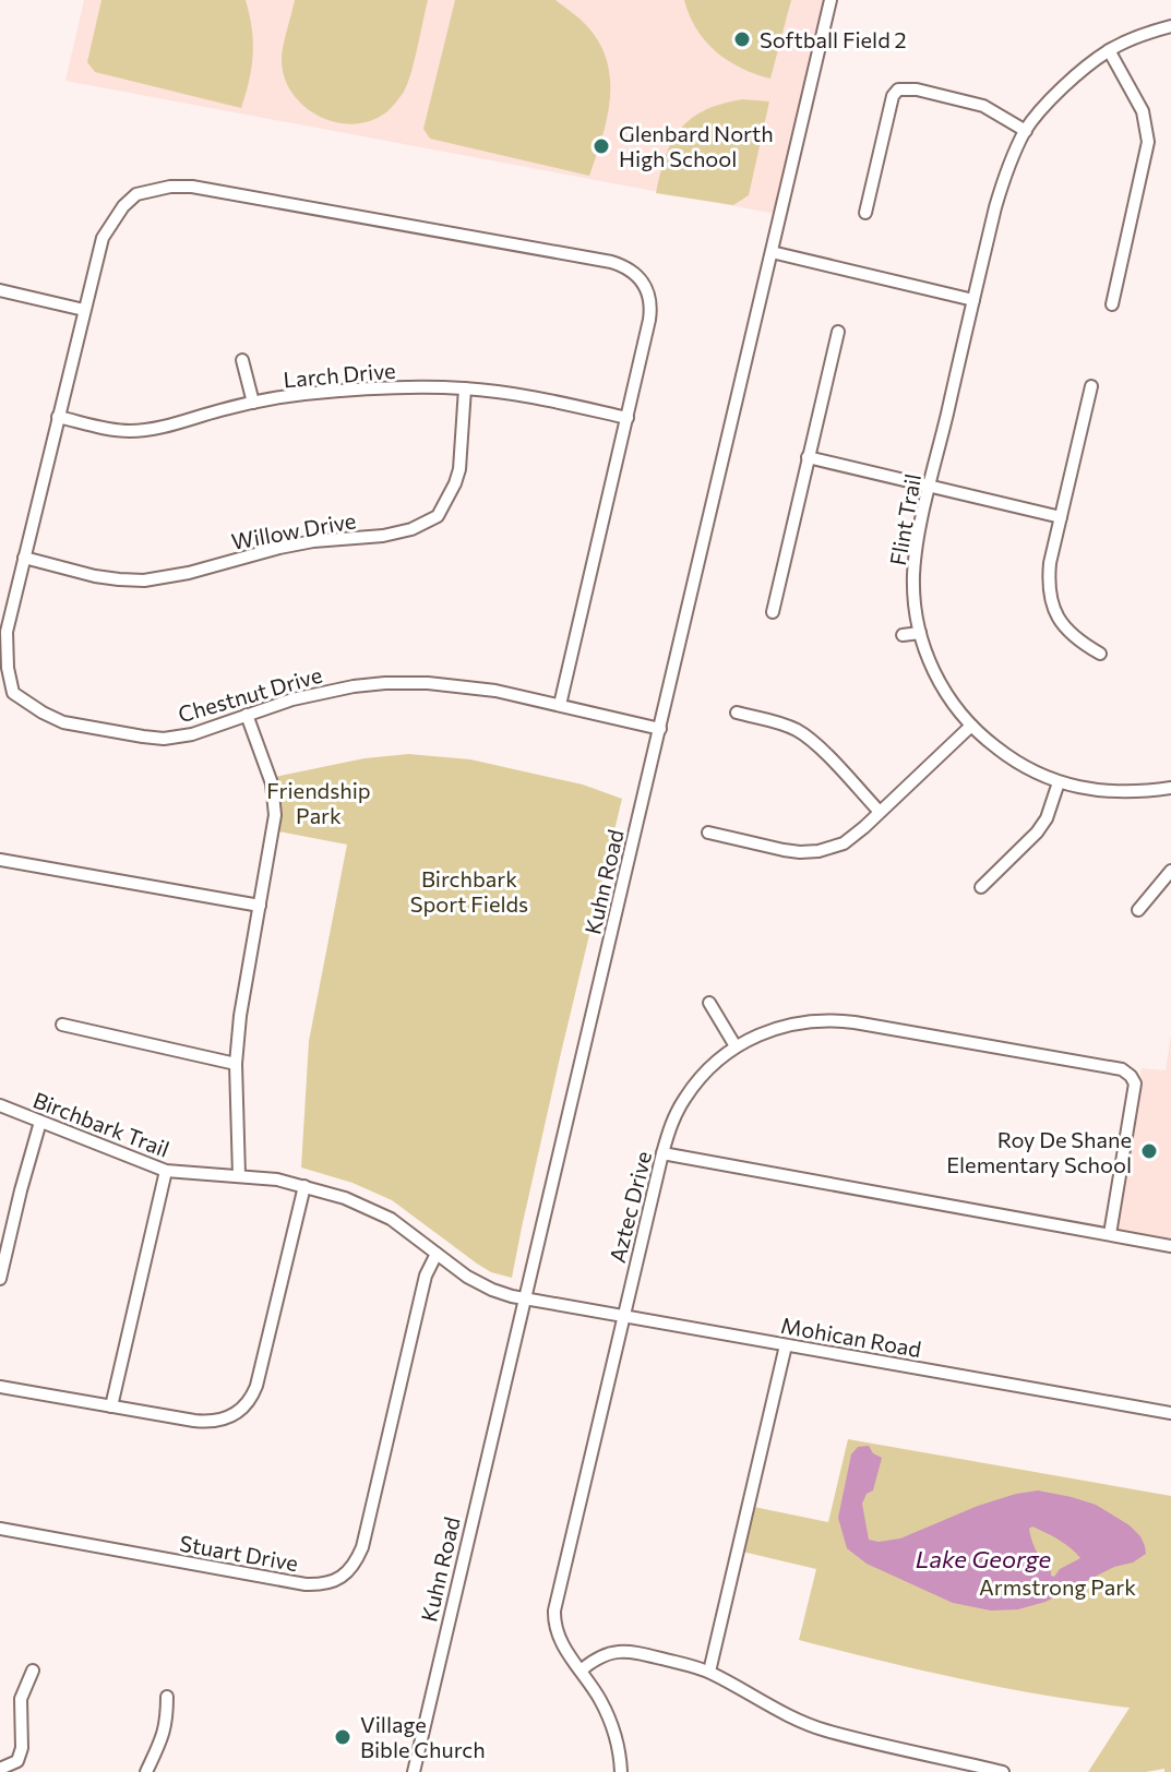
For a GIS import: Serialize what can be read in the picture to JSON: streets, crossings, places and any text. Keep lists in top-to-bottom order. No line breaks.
{"streets":{"street":["Larch Drive","Flint Trail","Willow Drive","Chestnut Drive","Kuhn Road","Birchbark Trail","Aztec Drive","Mohican Road","Stuart Drive"]},"crossings":[["Larch Drive","Willow Drive"],["Willow Drive","Chestnut Drive"],["Chestnut Drive","Kuhn Road"],["Kuhn Road","Birchbark Trail"],["Kuhn Road","Mohican Road"],["Birchbark Trail","Mohican Road"],["Birchbark Trail","Stuart Drive"],["Aztec Drive","Mohican Road"]],"water":["Lake George"],"parks":["Friendship Park","Birchbark Sport Fields","Armstrong Park"],"places":["Softball Field 2","Glenbard North High School","Roy De Shane Elementary School","Village Bible Church"]}
